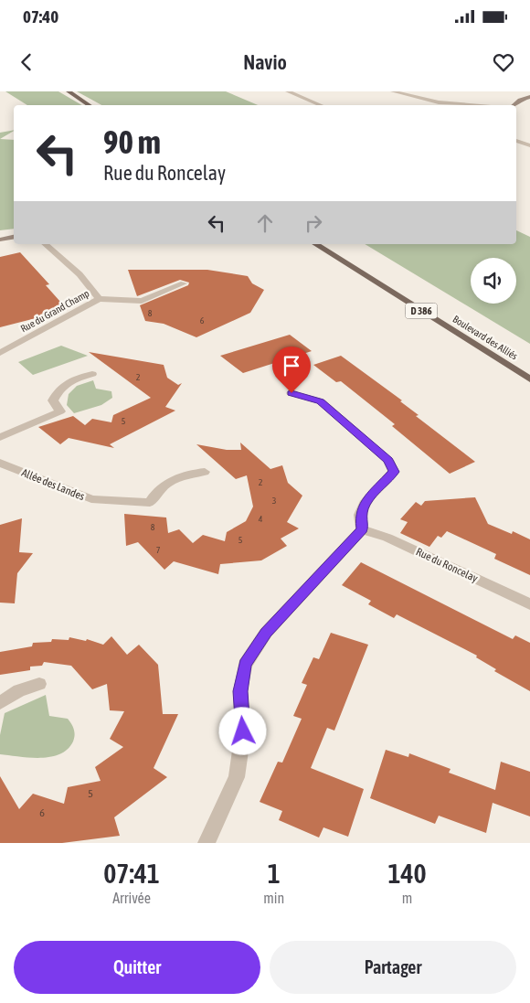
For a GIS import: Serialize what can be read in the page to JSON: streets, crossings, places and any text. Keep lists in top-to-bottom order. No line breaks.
{"streets":{"main road":["D 386","Boulevard des Alliés"],"street":["Rue du Grand Champ","Allée des Landes","Rue du Roncelay"]},"house_numbers":["8","6","2","5","2","3","4","8","5","7","5","6"],"page":{"status":"07:40","header":"Navio","turn":["90 m","Rue du Roncelay"],"eta":["07:41","Arrivée","1","min","140","m"],"buttons":["Quitter","Partager"]}}
